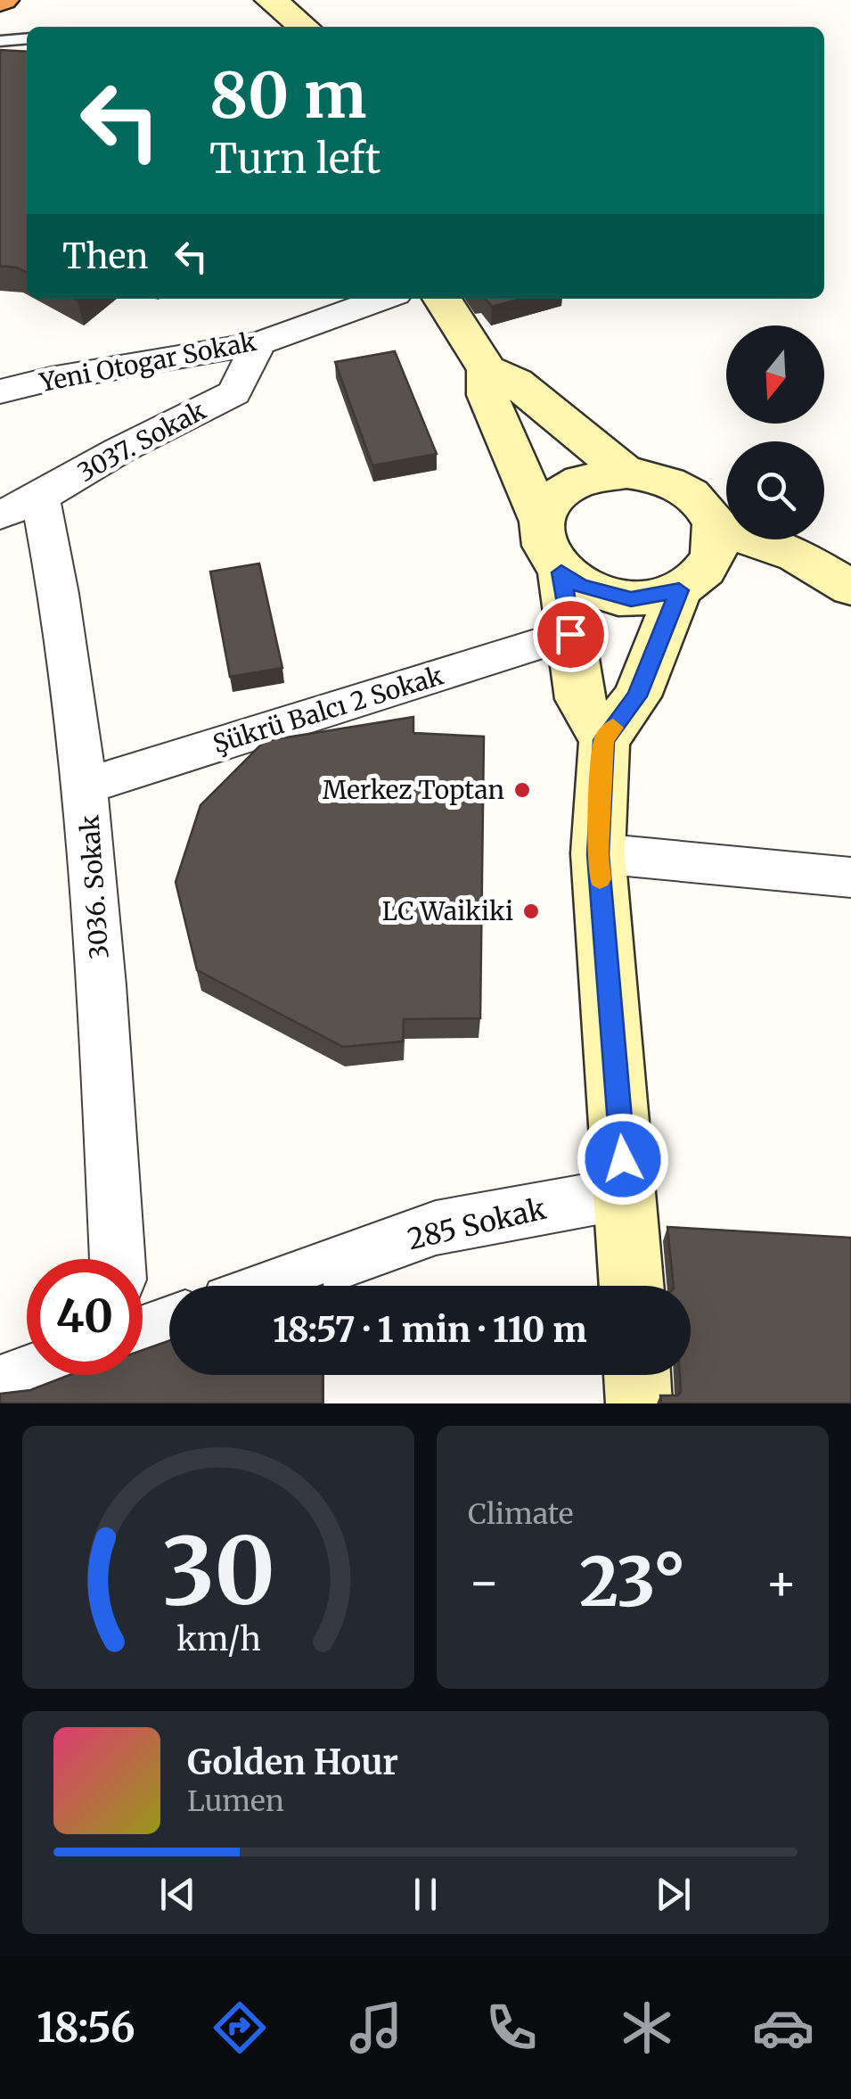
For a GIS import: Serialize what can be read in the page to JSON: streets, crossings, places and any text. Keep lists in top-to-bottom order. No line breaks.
{"streets":{"street":["Yeni Otogar Sokak","3037. Sokak","Şükrü Balcı 2 Sokak","3036. Sokak","285 Sokak"]},"crossings":[["Yeni Otogar Sokak","3037. Sokak"],["3037. Sokak","3036. Sokak"],["Şükrü Balcı 2 Sokak","3036. Sokak"]],"places":["Merkez Toptan","LC Waikiki"],"north":"bottom","page":{"turn":["80 m","Turn left"],"then":"Then","limit":"40","trip":"18:57 · 1 min · 110 m","tile":"Climate","heat":["−","23°","+"],"song":["Golden Hour","Lumen"],"tabs":"18:56","gauge":["30","km/h"]}}
